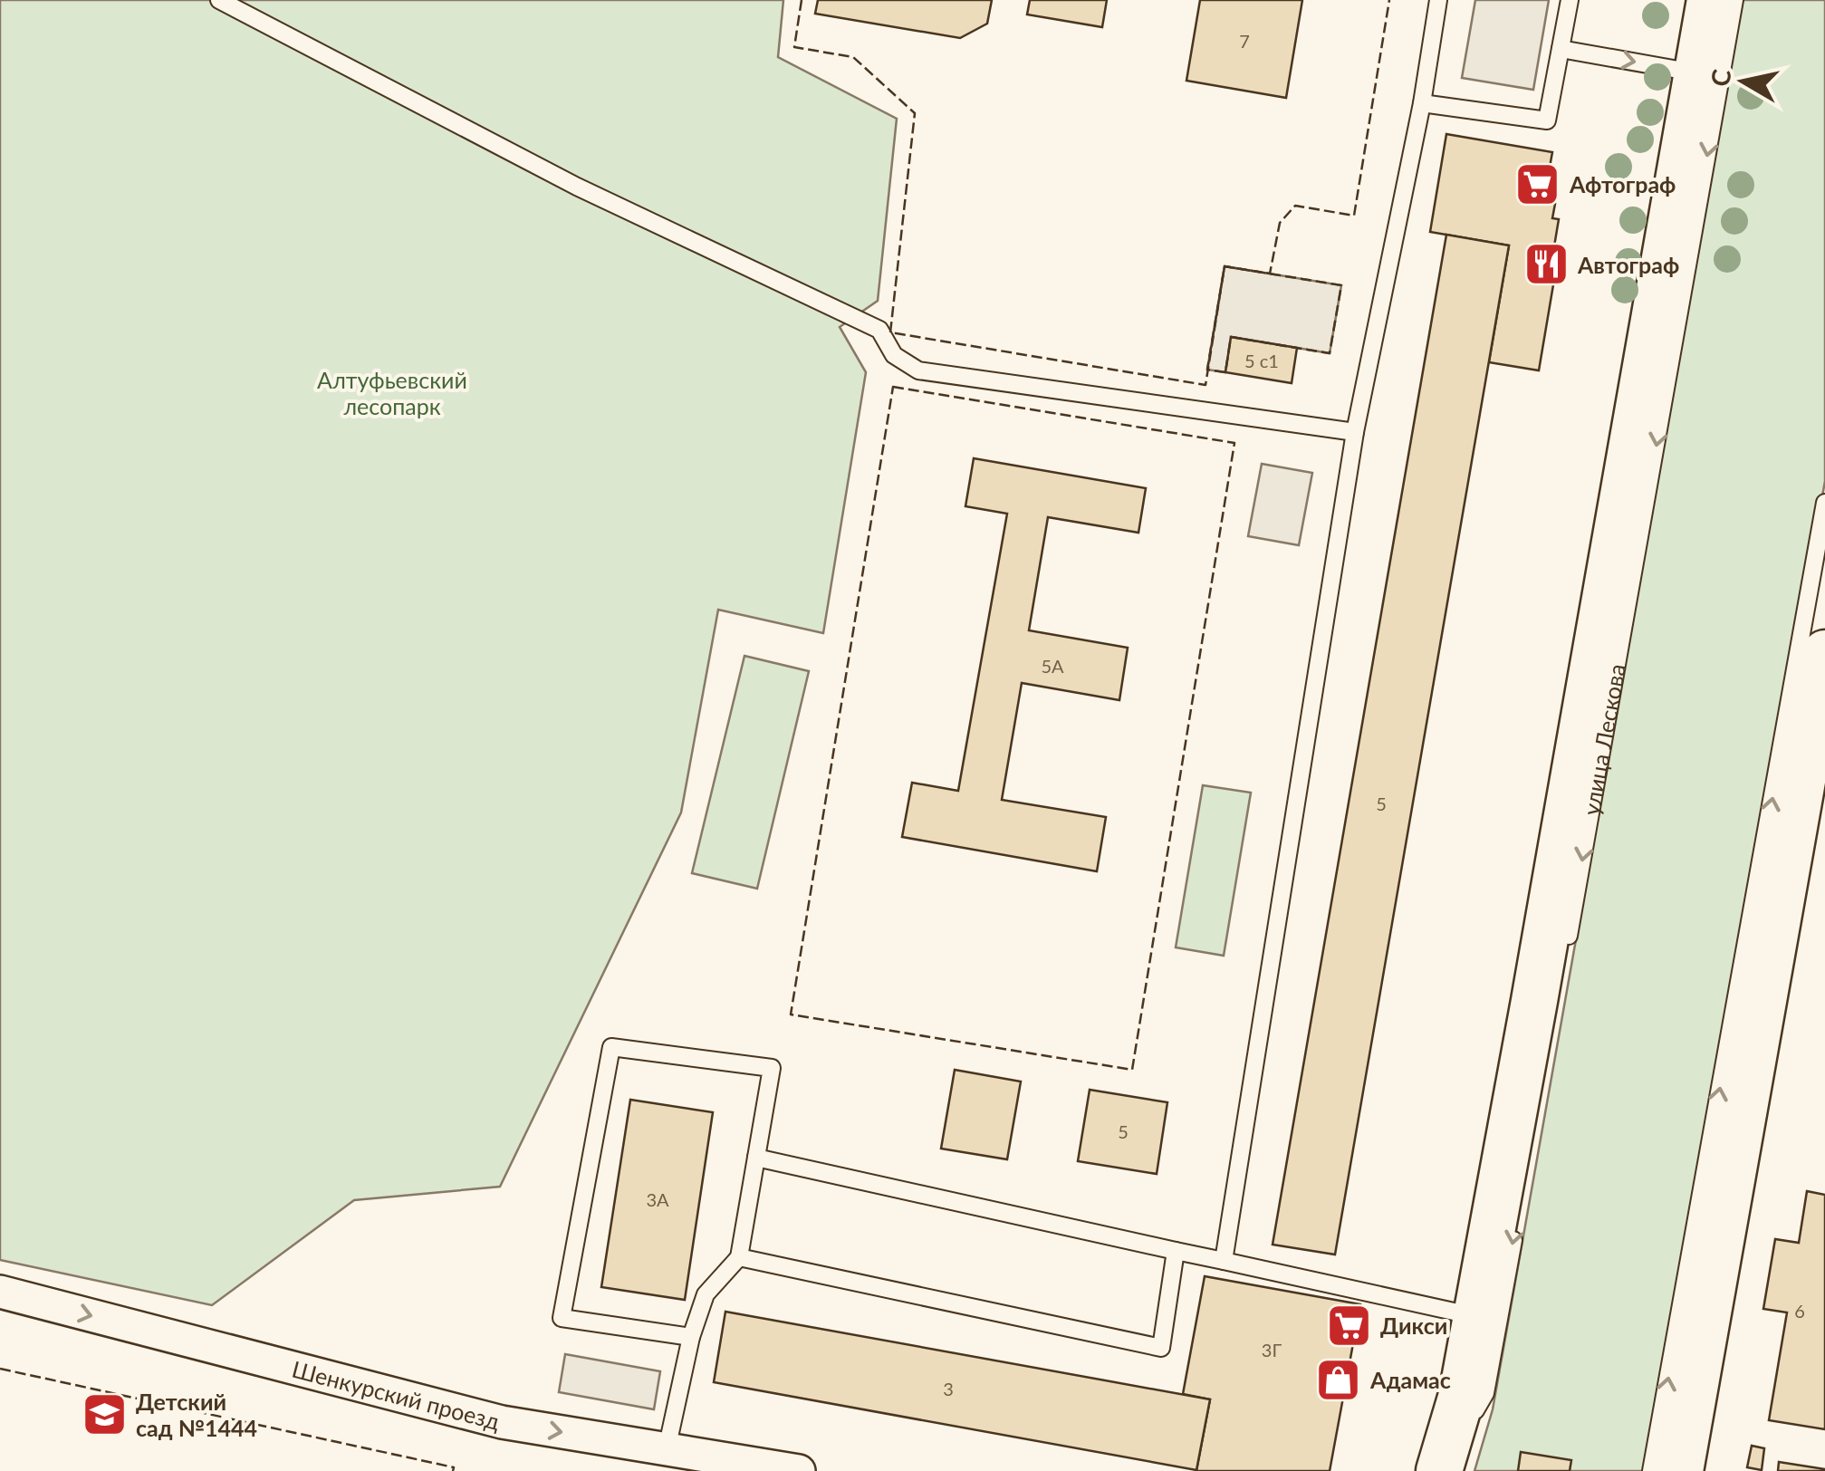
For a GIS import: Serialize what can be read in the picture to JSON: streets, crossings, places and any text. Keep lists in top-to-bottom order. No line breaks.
{"streets":{"main road":["улица Лескова"],"street":["Шенкурский проезд"]},"one_way":["Шенкурский проезд"],"parks":["Алтуфьевский лесопарк"],"places":{"supermarket":["Афтограф","Дикси"],"restaurant":["Автограф"],"shop":["Адамас"],"school or university":["Детский сад №1444"]},"house_numbers":["7","5 с1","5А","5","5","3А","6","3Г","3"],"north":"left"}
